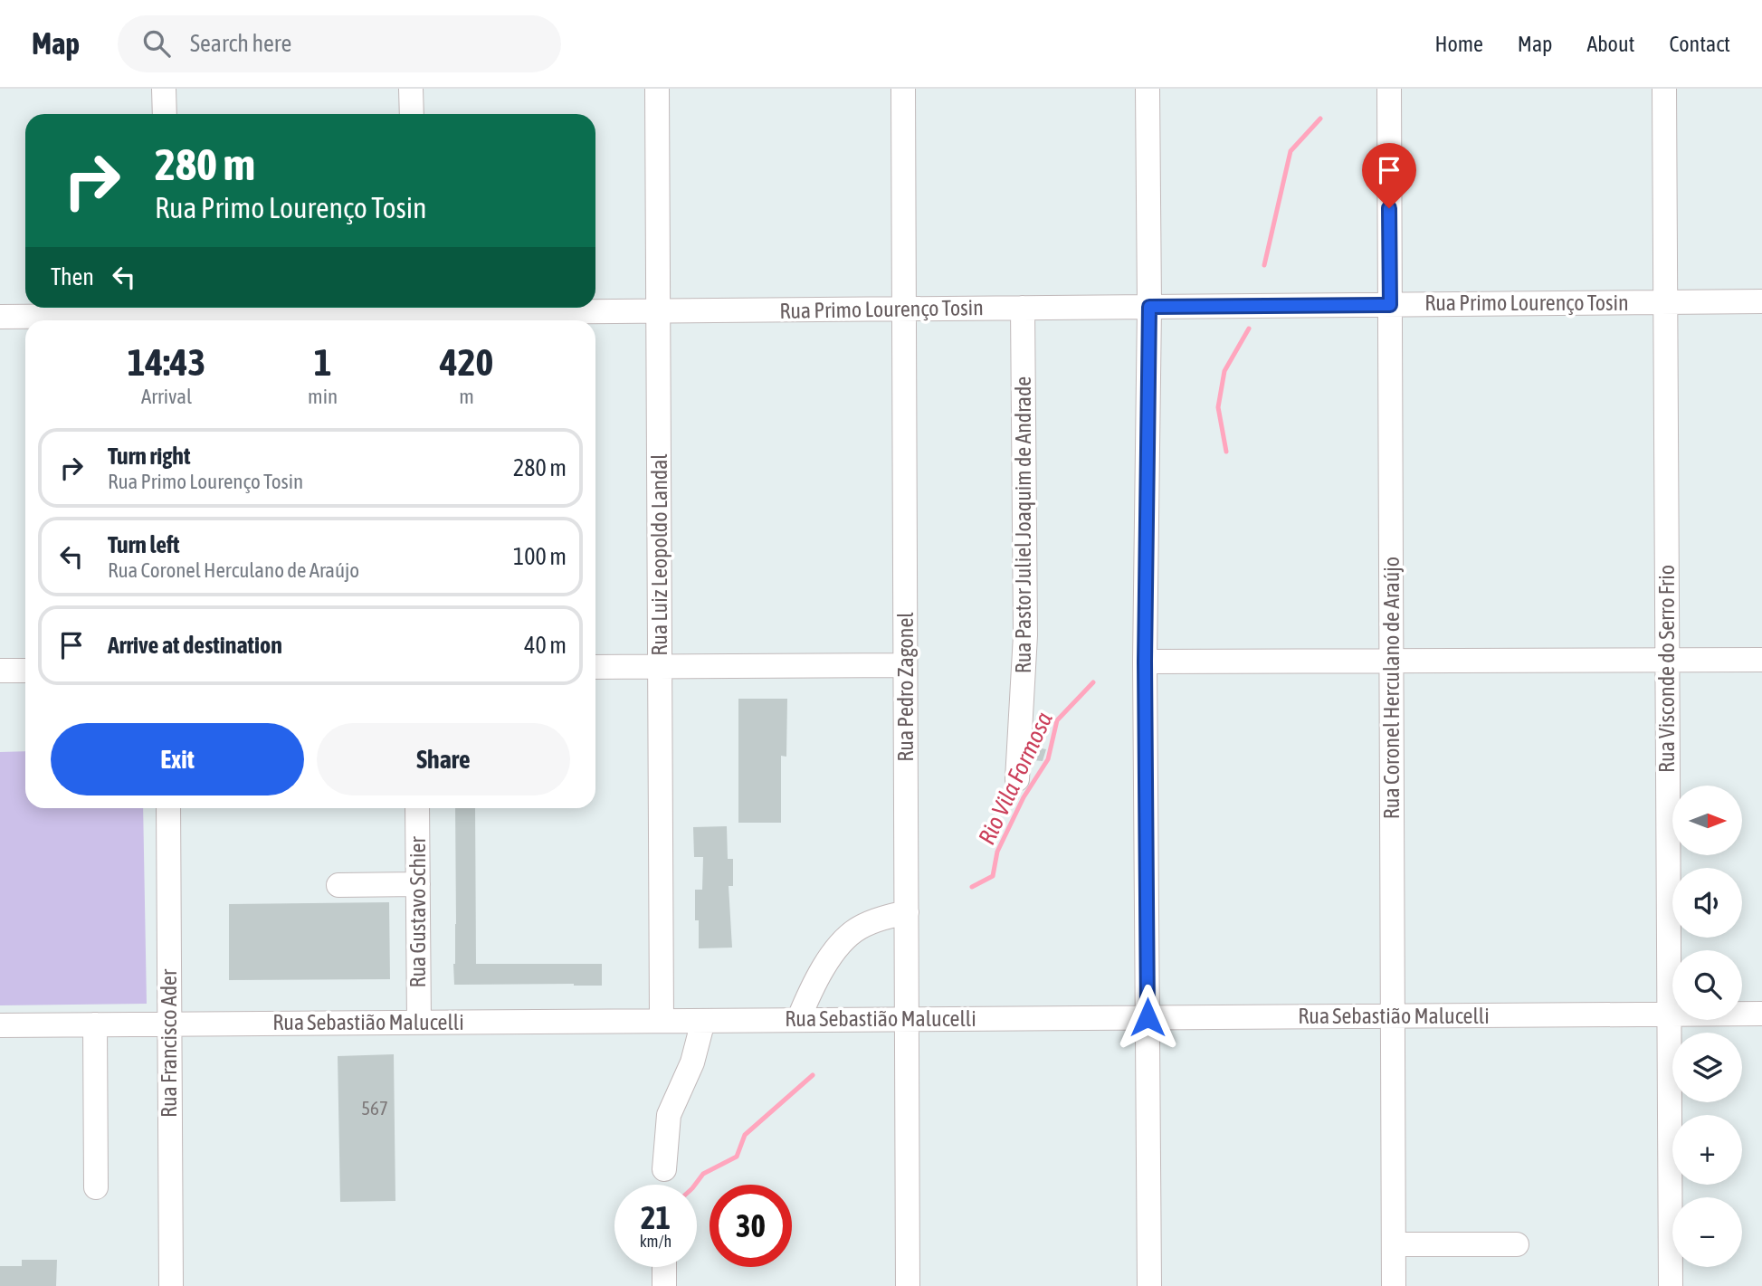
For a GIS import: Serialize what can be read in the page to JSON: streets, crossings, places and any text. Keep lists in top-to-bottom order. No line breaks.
{"streets":{"street":["Rua Primo Lourenço Tosin","Rua Pastor Juliel Joaquim de Andrade","Rua Luiz Leopoldo Landal","Rua Visconde do Serro Frio","Rua Pedro Zagonel","Rua Coronel Herculano de Araújo","Rua Gustavo Schier","Rua Sebastião Malucelli","Rua Francisco Ader"]},"crossings":[["Rua Primo Lourenço Tosin","Rua Pastor Juliel Joaquim de Andrade"],["Rua Primo Lourenço Tosin","Rua Luiz Leopoldo Landal"],["Rua Primo Lourenço Tosin","Rua Visconde do Serro Frio"],["Rua Primo Lourenço Tosin","Rua Pedro Zagonel"],["Rua Primo Lourenço Tosin","Rua Coronel Herculano de Araújo"],["Rua Luiz Leopoldo Landal","Rua Sebastião Malucelli"],["Rua Visconde do Serro Frio","Rua Sebastião Malucelli"],["Rua Pedro Zagonel","Rua Sebastião Malucelli"],["Rua Coronel Herculano de Araújo","Rua Sebastião Malucelli"],["Rua Gustavo Schier","Rua Sebastião Malucelli"],["Rua Sebastião Malucelli","Rua Francisco Ader"]],"water":["Rio Vila Formosa"],"house_numbers":["567"],"north":"right","page":{"header":"Map","search":"Search here","nav":["Home","Map","About","Contact"],"turn":["280 m","Rua Primo Lourenço Tosin"],"then":"Then","eta":["14:43","Arrival","1","min","420","m"],"list":[{"name":"Turn right","note":"Rua Primo Lourenço Tosin","value":"280 m"},{"name":"Turn left","note":"Rua Coronel Herculano de Araújo","value":"100 m"},{"name":"Arrive at destination","value":"40 m"}],"buttons":["Exit","Share"],"map_buttons":["+","−"],"speed":"21 km/h","limit":"30"}}
